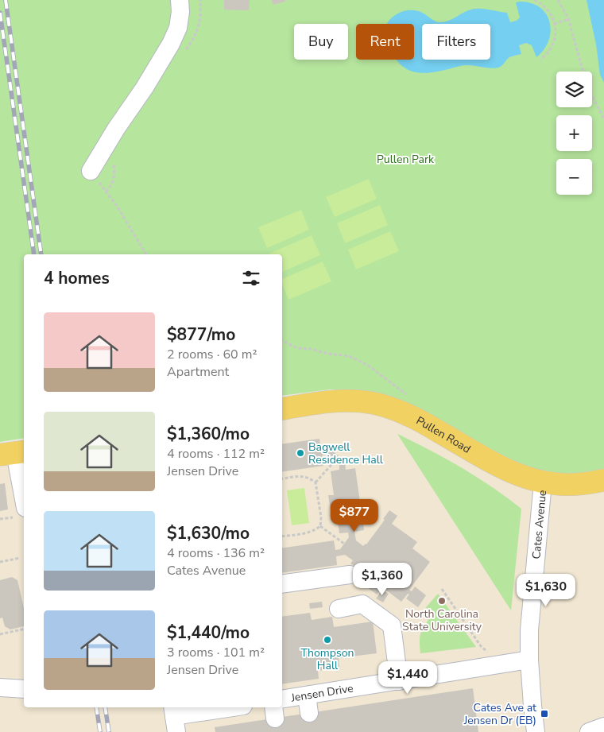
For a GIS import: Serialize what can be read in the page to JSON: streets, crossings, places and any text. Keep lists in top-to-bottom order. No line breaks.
{"streets":{"main road":["Pullen Road"],"street":["Cates Avenue","Jensen Drive"]},"crossings":[["Pullen Road","Cates Avenue"],["Cates Avenue","Jensen Drive"]],"parks":["Pullen Park"],"places":{"other":["Bagwell Residence Hall","North Carolina State University","Thompson Hall"],"transit":["Cates Ave at Jensen Dr (EB)"]},"page":{"chip":["Buy","Rent","Filters"],"map_buttons":["+","−"],"heading":"4 homes","list":[{"name":"$877/mo","note":"2 rooms · 60 m² · Apartment"},{"name":"$1,360/mo","note":"4 rooms · 112 m² · Jensen Drive"},{"name":"$1,630/mo","note":"4 rooms · 136 m² · Cates Avenue"},{"name":"$1,440/mo","note":"3 rooms · 101 m² · Jensen Drive"}],"price":["$877","$1,360","$1,630","$1,440"]}}
